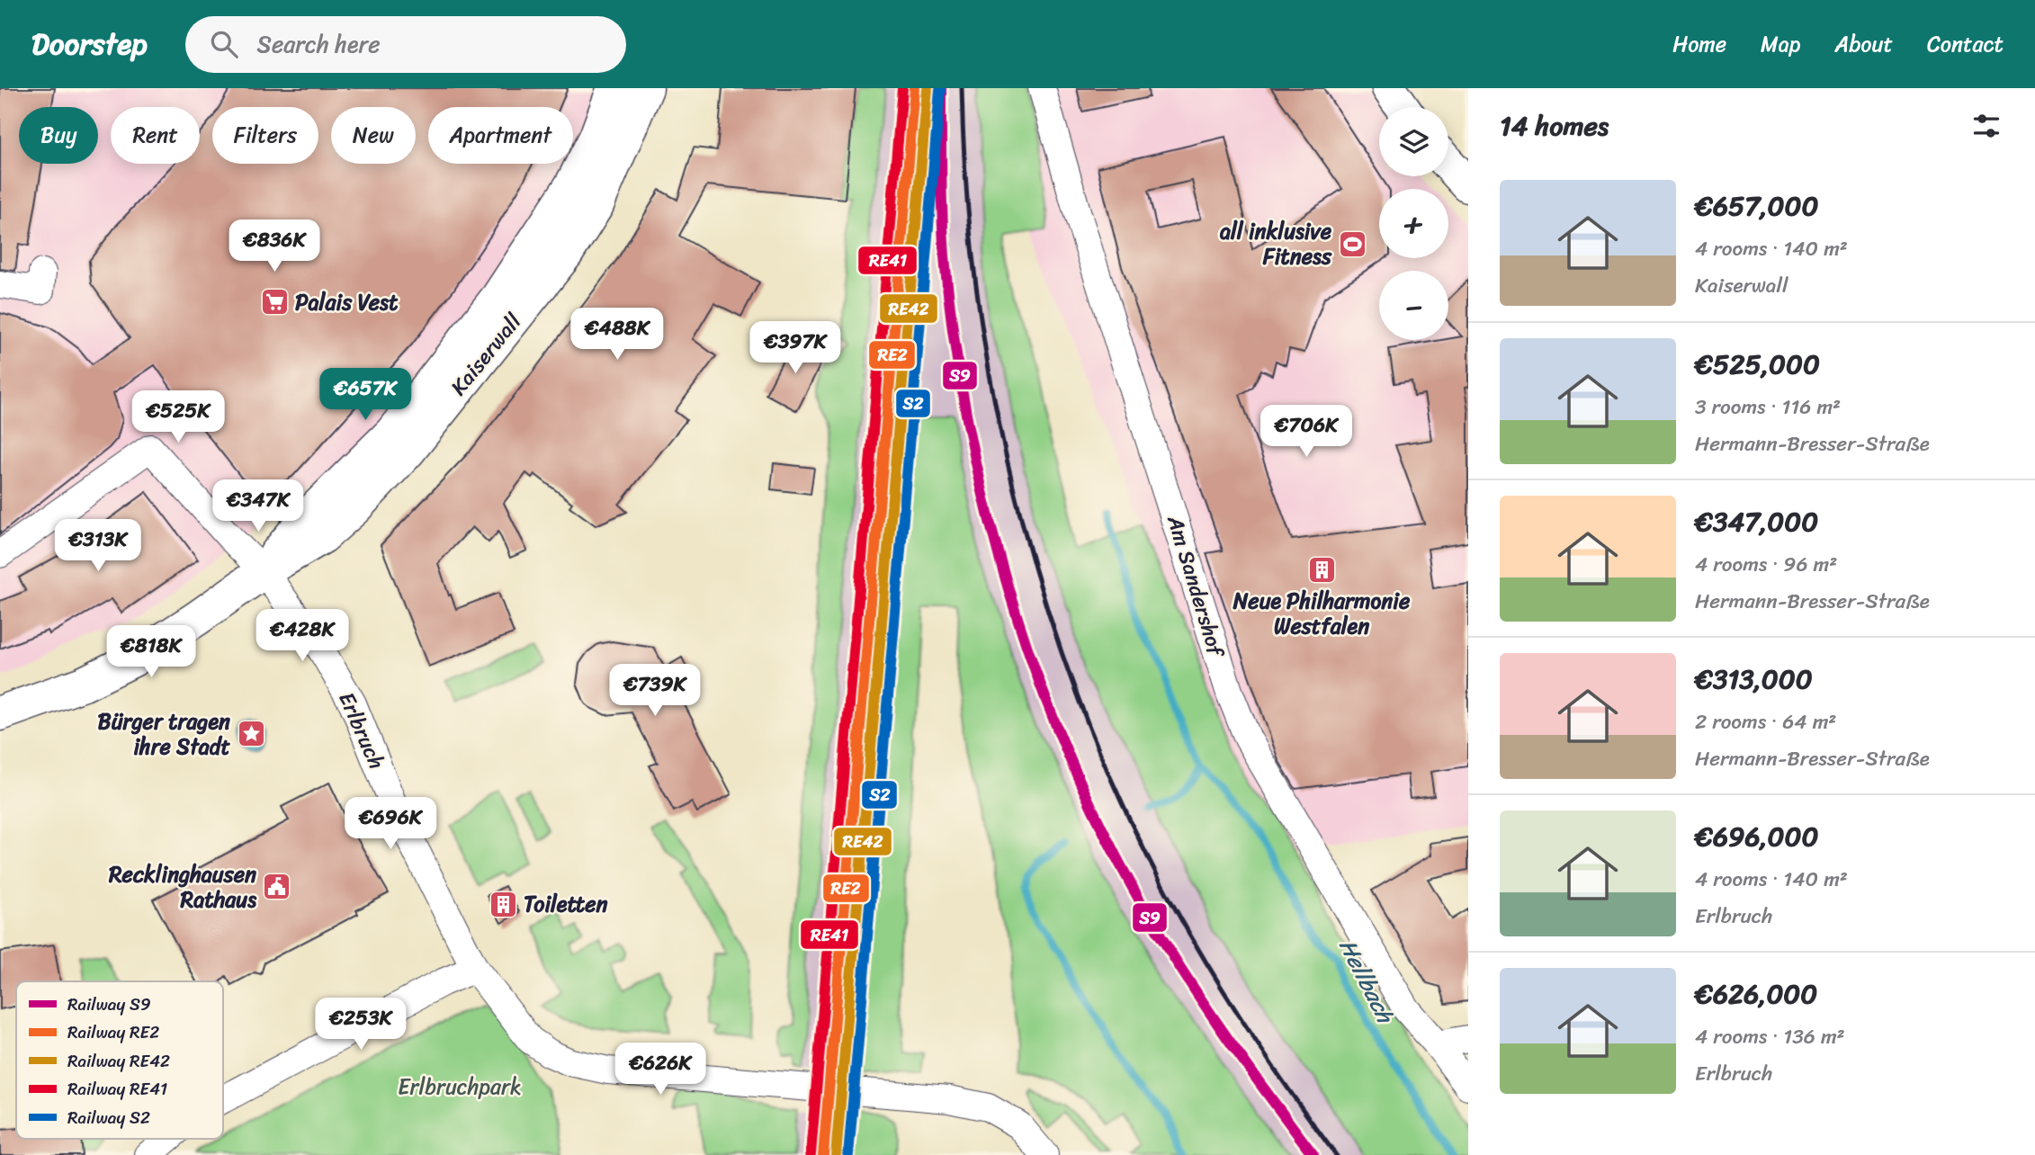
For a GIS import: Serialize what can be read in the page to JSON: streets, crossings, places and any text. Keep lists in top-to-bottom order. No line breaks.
{"streets":{"main road":["Kaiserwall"],"street":["Am Sandershof","Erlbruch"]},"crossings":[["Kaiserwall","Erlbruch"]],"water":["Hellbach"],"parks":["Erlbruchpark"],"places":{"sports":["all inklusive Fitness"],"supermarket":["Palais Vest"],"building":["Neue Philharmonie Westfalen","Toiletten"],"place":["Bürger tragen ihre Stadt"],"public building":["Recklinghausen Rathaus"]},"lines":["rail line S9","rail line RE2","rail line RE41","rail line RE42","rail line S2"],"legend":["Railway S9","Railway RE2","Railway RE42","Railway RE41","Railway S2"],"page":{"header":"Doorstep","search":"Search here","nav":["Home","Map","About","Contact"],"heading":"14 homes","map_buttons":["+","−"],"chip":["Buy","Rent","Filters","New","Apartment"],"list":[{"name":"€657,000","note":"4 rooms · 140 m² · Kaiserwall"},{"name":"€525,000","note":"3 rooms · 116 m² · Hermann-Bresser-Straße"},{"name":"€347,000","note":"4 rooms · 96 m² · Hermann-Bresser-Straße"},{"name":"€313,000","note":"2 rooms · 64 m² · Hermann-Bresser-Straße"},{"name":"€696,000","note":"4 rooms · 140 m² · Erlbruch"},{"name":"€626,000","note":"4 rooms · 136 m² · Erlbruch"}],"price":["€836K","€488K","€397K","€657K","€525K","€706K","€347K","€313K","€428K","€818K","€739K","€696K","€253K","€626K"]}}
